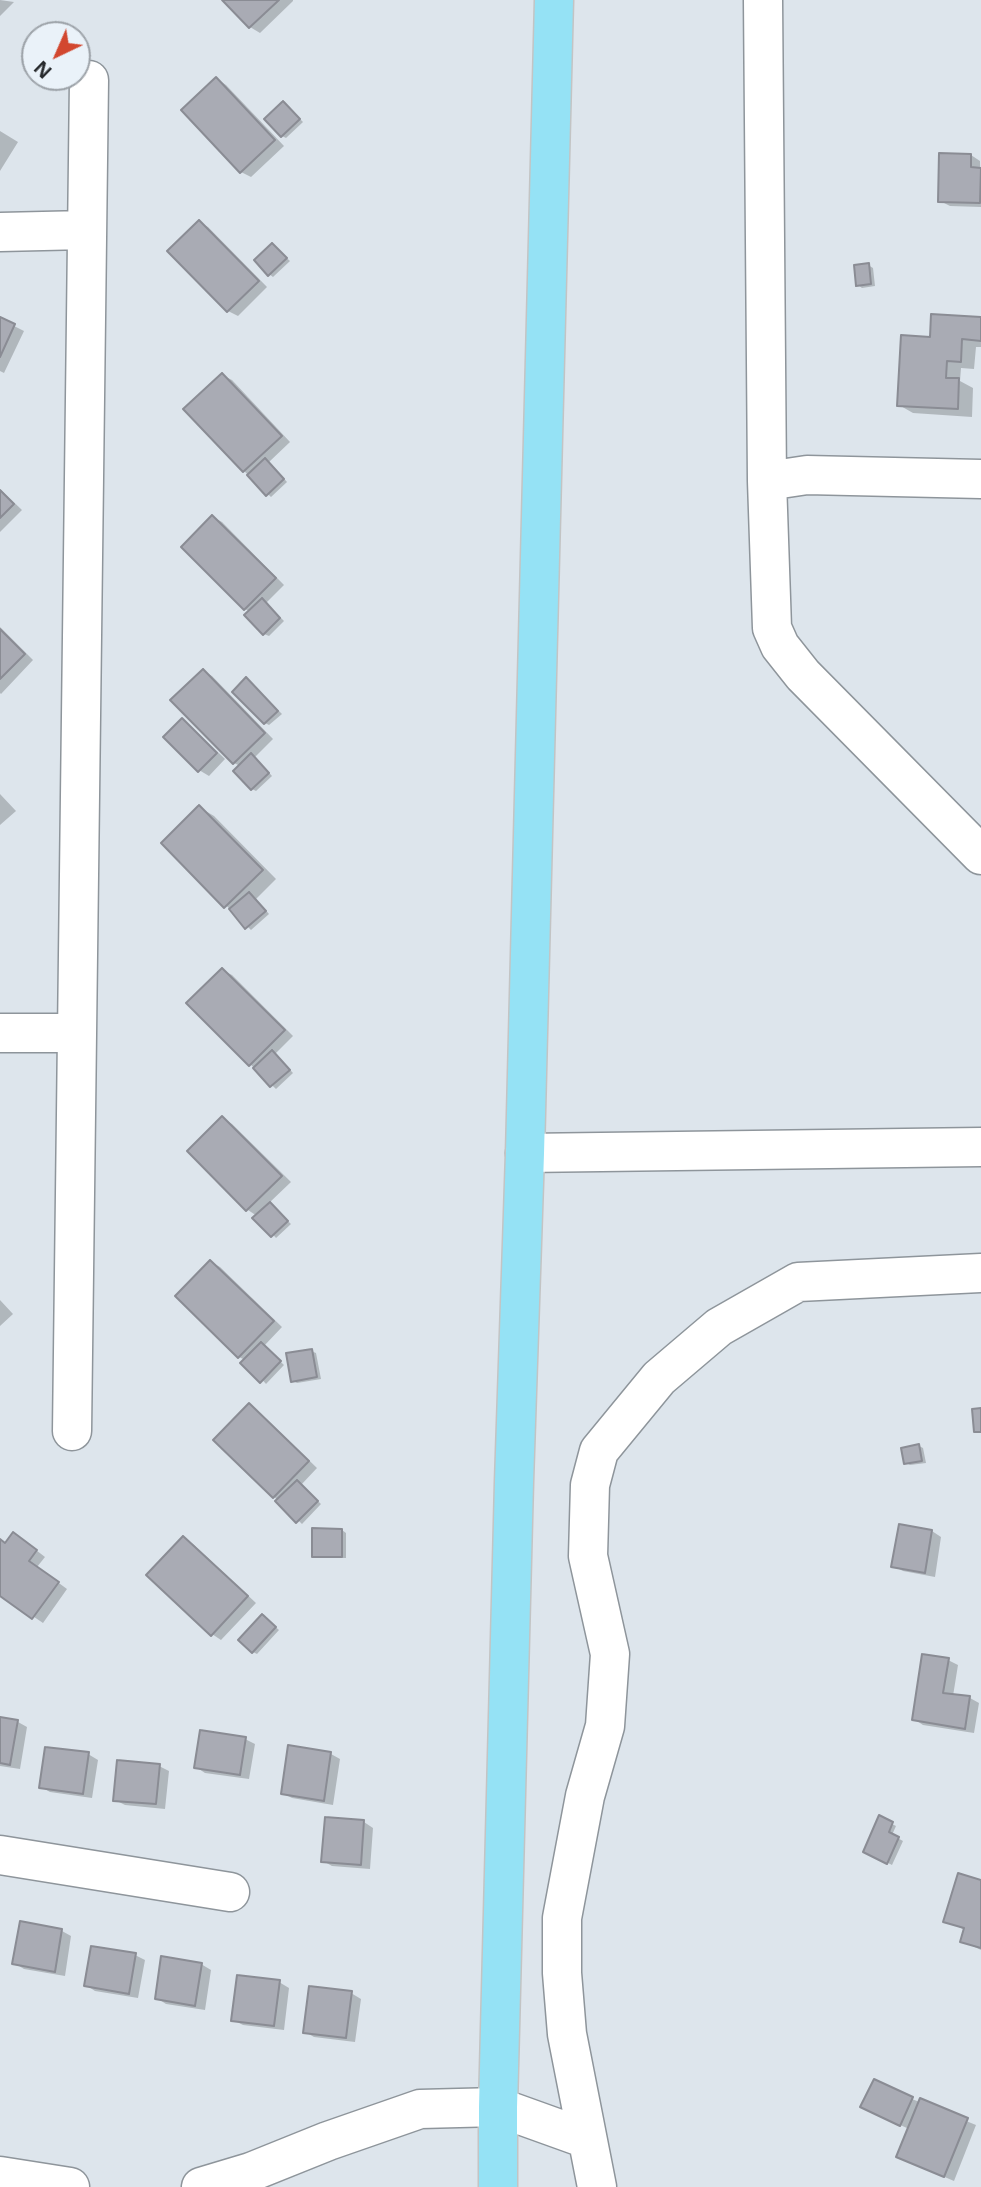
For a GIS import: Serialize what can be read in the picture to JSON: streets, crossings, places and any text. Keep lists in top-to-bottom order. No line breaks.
{"north":"bottom left"}
